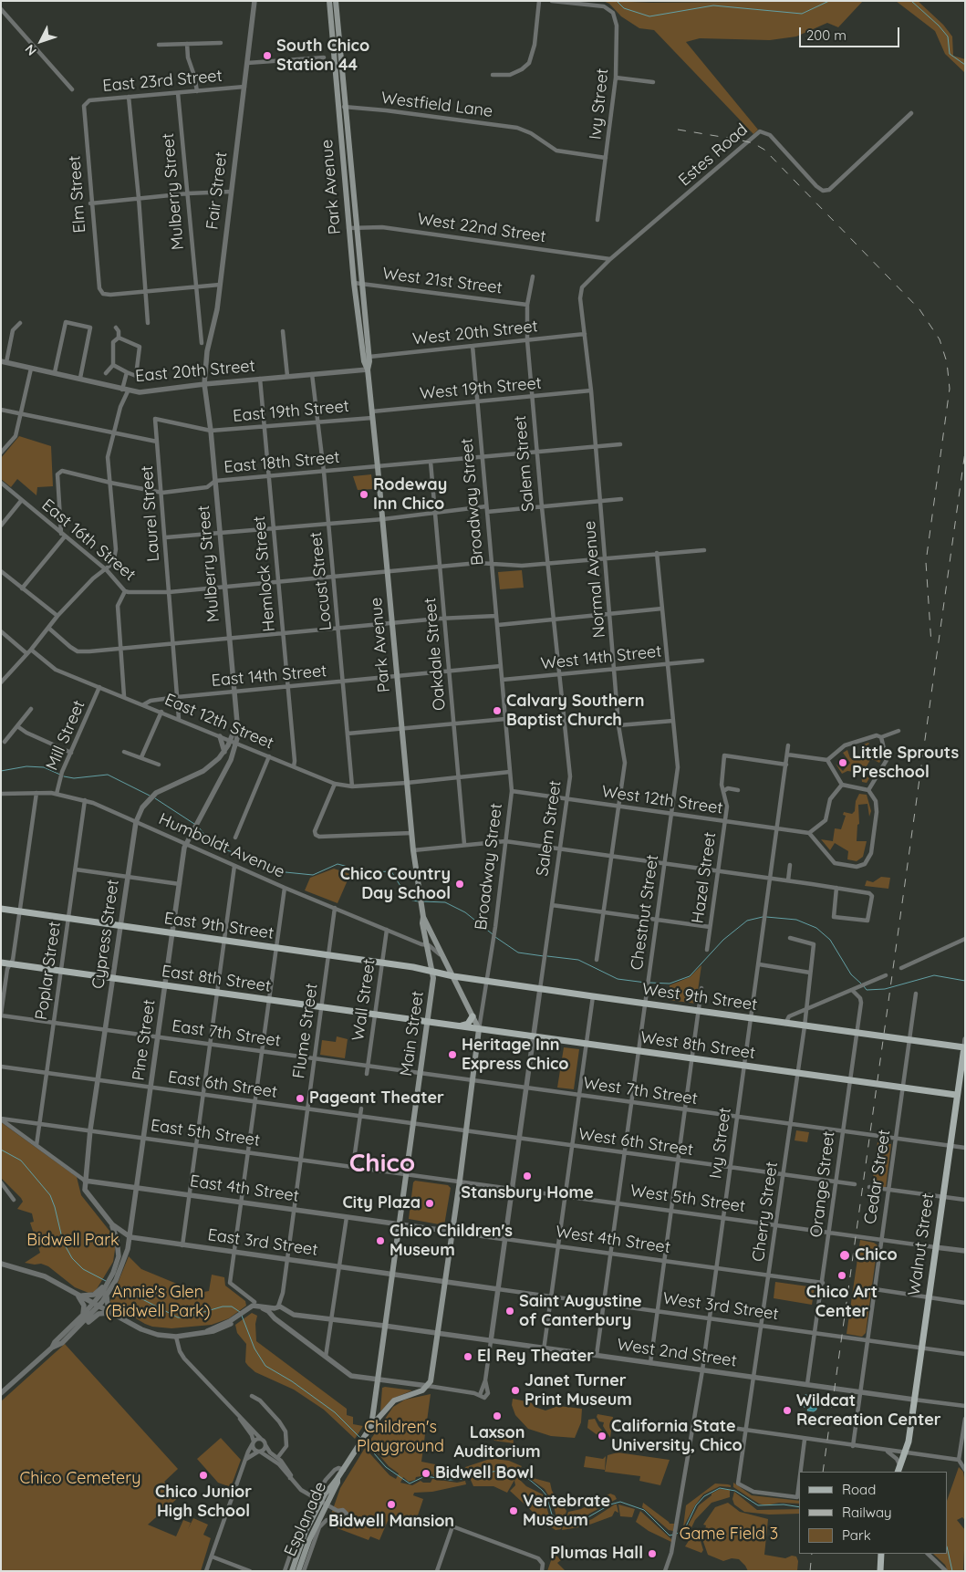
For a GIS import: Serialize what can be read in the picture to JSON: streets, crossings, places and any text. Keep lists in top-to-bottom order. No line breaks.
{"streets":{"main road":["Park Avenue","Broadway Street","East 9th Street","East 8th Street","West 9th Street","Main Street","West 8th Street","Walnut Street","Esplanade"],"street":["East 23rd Street","Ivy Street","Westfield Lane","Estes Road","Fair Street","Mulberry Street","Elm Street","West 22nd Street","West 21st Street","West 20th Street","East 20th Street","West 19th Street","East 19th Street","East 18th Street","Salem Street","Laurel Street","East 16th Street","Hemlock Street","Normal Avenue","Locust Street","Oakdale Street","West 14th Street","East 14th Street","East 12th Street","Mill Street","West 12th Street","Humboldt Avenue","Hazel Street","Chestnut Street","Cypress Street","Poplar Street","Wall Street","Flume Street","East 7th Street","Pine Street","East 6th Street","West 7th Street","East 5th Street","West 6th Street","Cedar Street","Orange Street","East 4th Street","West 5th Street","Cherry Street","West 4th Street","East 3rd Street","West 3rd Street","West 2nd Street"]},"crossings":[["East 23rd Street","Fair Street"],["East 23rd Street","Mulberry Street"],["East 23rd Street","Elm Street"],["Ivy Street","Westfield Lane"],["Ivy Street","West 12th Street"],["Ivy Street","Hazel Street"],["Ivy Street","West 9th Street"],["Ivy Street","West 8th Street"],["Ivy Street","West 7th Street"],["Ivy Street","West 6th Street"],["Ivy Street","West 5th Street"],["Ivy Street","West 4th Street"],["Ivy Street","West 3rd Street"],["Ivy Street","West 2nd Street"],["Westfield Lane","Park Avenue"],["Estes Road","Normal Avenue"],["Park Avenue","West 22nd Street"],["Park Avenue","West 21st Street"],["Park Avenue","West 20th Street"],["Park Avenue","East 20th Street"],["Park Avenue","West 19th Street"],["Park Avenue","East 19th Street"],["Park Avenue","East 18th Street"],["Park Avenue","East 16th Street"],["Park Avenue","East 14th Street"],["Park Avenue","East 12th Street"],["Park Avenue","Main Street"],["Fair Street","Mulberry Street"],["Fair Street","East 20th Street"],["Mulberry Street","East 20th Street"],["Mulberry Street","East 19th Street"],["Mulberry Street","East 18th Street"],["Mulberry Street","Laurel Street"],["Mulberry Street","East 16th Street"],["Mulberry Street","East 14th Street"],["Mulberry Street","East 12th Street"],["Mulberry Street","Cypress Street"],["Mulberry Street","Pine Street"],["West 22nd Street","Normal Avenue"],["West 21st Street","Salem Street"],["West 20th Street","Salem Street"],["West 20th Street","Broadway Street"],["West 20th Street","Normal Avenue"],["East 20th Street","Hemlock Street"],["East 20th Street","Locust Street"],["West 19th Street","East 19th Street"],["West 19th Street","Salem Street"],["West 19th Street","Broadway Street"],["West 19th Street","Normal Avenue"],["East 19th Street","Laurel Street"],["East 19th Street","Hemlock Street"],["East 19th Street","Locust Street"],["East 18th Street","Salem Street"],["East 18th Street","Broadway Street"],["East 18th Street","Laurel Street"],["East 18th Street","East 16th Street"],["East 18th Street","Hemlock Street"],["East 18th Street","Normal Avenue"],["East 18th Street","Locust Street"],["East 18th Street","Oakdale Street"],["Salem Street","East 16th Street"],["Salem Street","West 14th Street"],["Salem Street","West 12th Street"],["Salem Street","West 9th Street"],["Salem Street","West 8th Street"],["Salem Street","West 7th Street"],["Salem Street","West 6th Street"],["Salem Street","West 5th Street"],["Salem Street","West 4th Street"],["Salem Street","West 3rd Street"],["Salem Street","West 2nd Street"],["Broadway Street","East 16th Street"],["Broadway Street","West 14th Street"],["Broadway Street","West 12th Street"],["Broadway Street","West 9th Street"],["Broadway Street","West 8th Street"],["Broadway Street","West 7th Street"],["Broadway Street","West 6th Street"],["Broadway Street","West 5th Street"],["Broadway Street","West 4th Street"],["Broadway Street","West 3rd Street"],["Broadway Street","West 2nd Street"],["Broadway Street","Esplanade"],["Laurel Street","East 16th Street"],["Laurel Street","East 14th Street"],["Laurel Street","East 12th Street"],["East 16th Street","Hemlock Street"],["East 16th Street","Normal Avenue"],["East 16th Street","Locust Street"],["East 16th Street","Oakdale Street"],["East 16th Street","Chestnut Street"],["Hemlock Street","East 14th Street"],["Hemlock Street","East 12th Street"],["Normal Avenue","West 14th Street"],["Normal Avenue","West 12th Street"],["Locust Street","East 14th Street"],["Locust Street","East 12th Street"],["West 14th Street","Chestnut Street"],["East 14th Street","East 12th Street"],["East 12th Street","Mill Street"],["East 12th Street","Cypress Street"],["East 12th Street","Pine Street"],["Mill Street","Humboldt Avenue"],["West 12th Street","Hazel Street"],["West 12th Street","Chestnut Street"],["Humboldt Avenue","Cypress Street"],["Humboldt Avenue","Poplar Street"],["Humboldt Avenue","Wall Street"],["Humboldt Avenue","Flume Street"],["Humboldt Avenue","Main Street"],["Humboldt Avenue","Pine Street"],["Chestnut Street","West 9th Street"],["Chestnut Street","West 8th Street"],["Chestnut Street","West 7th Street"],["Chestnut Street","West 6th Street"],["Chestnut Street","West 5th Street"],["Chestnut Street","West 4th Street"],["Chestnut Street","West 3rd Street"],["Chestnut Street","West 2nd Street"],["East 9th Street","Cypress Street"],["East 9th Street","Poplar Street"],["East 9th Street","West 9th Street"],["East 9th Street","Wall Street"],["East 9th Street","Flume Street"],["East 9th Street","Main Street"],["East 9th Street","Pine Street"],["Cypress Street","East 8th Street"],["Cypress Street","East 7th Street"],["Cypress Street","East 6th Street"],["Cypress Street","East 5th Street"],["Cypress Street","East 4th Street"],["Poplar Street","East 8th Street"],["Poplar Street","East 7th Street"],["Poplar Street","East 6th Street"],["Poplar Street","East 5th Street"],["East 8th Street","Wall Street"],["East 8th Street","Flume Street"],["East 8th Street","Main Street"],["East 8th Street","Pine Street"],["East 8th Street","West 8th Street"],["West 9th Street","Main Street"],["West 9th Street","Cedar Street"],["West 9th Street","Orange Street"],["West 9th Street","Cherry Street"],["West 9th Street","Walnut Street"],["Wall Street","East 7th Street"],["Flume Street","East 7th Street"],["Flume Street","East 6th Street"],["Flume Street","East 5th Street"],["Flume Street","East 4th Street"],["Flume Street","East 3rd Street"],["Flume Street","West 2nd Street"],["East 7th Street","Main Street"],["East 7th Street","Pine Street"],["East 7th Street","West 7th Street"],["Main Street","West 8th Street"],["Main Street","East 6th Street"],["Main Street","West 7th Street"],["Main Street","East 5th Street"],["Main Street","West 6th Street"],["Main Street","East 4th Street"],["Main Street","West 5th Street"],["Main Street","West 4th Street"],["Main Street","East 3rd Street"],["Main Street","West 3rd Street"],["Main Street","West 2nd Street"],["Main Street","Esplanade"],["Pine Street","East 6th Street"],["Pine Street","East 5th Street"],["Pine Street","East 4th Street"],["Pine Street","East 3rd Street"],["West 8th Street","Cedar Street"],["West 8th Street","Orange Street"],["West 8th Street","Cherry Street"],["West 8th Street","Walnut Street"],["East 6th Street","West 6th Street"],["West 7th Street","Cedar Street"],["West 7th Street","Orange Street"],["West 7th Street","Cherry Street"],["West 7th Street","Walnut Street"],["East 5th Street","West 5th Street"],["West 6th Street","Orange Street"],["West 6th Street","Cherry Street"],["Cedar Street","West 5th Street"],["Cedar Street","West 3rd Street"],["Cedar Street","West 2nd Street"],["Orange Street","West 5th Street"],["Orange Street","West 4th Street"],["Orange Street","West 3rd Street"],["Orange Street","West 2nd Street"],["East 4th Street","West 4th Street"],["West 5th Street","Cherry Street"],["West 5th Street","Walnut Street"],["Cherry Street","West 4th Street"],["Cherry Street","West 3rd Street"],["Cherry Street","West 2nd Street"],["East 3rd Street","West 3rd Street"],["Walnut Street","West 3rd Street"],["Walnut Street","West 2nd Street"]],"districts":["Chico"],"parks":["Bidwell Park","Annie's Glen (Bidwell Park)","Children's Playground","Chico Cemetery","Game Field 3"],"places":["South Chico Station 44","Rodeway Inn Chico","Calvary Southern Baptist Church","Little Sprouts Preschool","Chico Country Day School","Heritage Inn Express Chico","Pageant Theater","Stansbury Home","City Plaza","Chico Children's Museum","Chico","Chico Art Center","Saint Augustine of Canterbury","El Rey Theater","Janet Turner Print Museum","Wildcat Recreation Center","Laxson Auditorium","California State University, Chico","Bidwell Bowl","Chico Junior High School","Bidwell Mansion","Vertebrate Museum","Plumas Hall"],"legend":["Road","Railway","Park"],"scale_bar":"200 m","north":"bottom left"}
